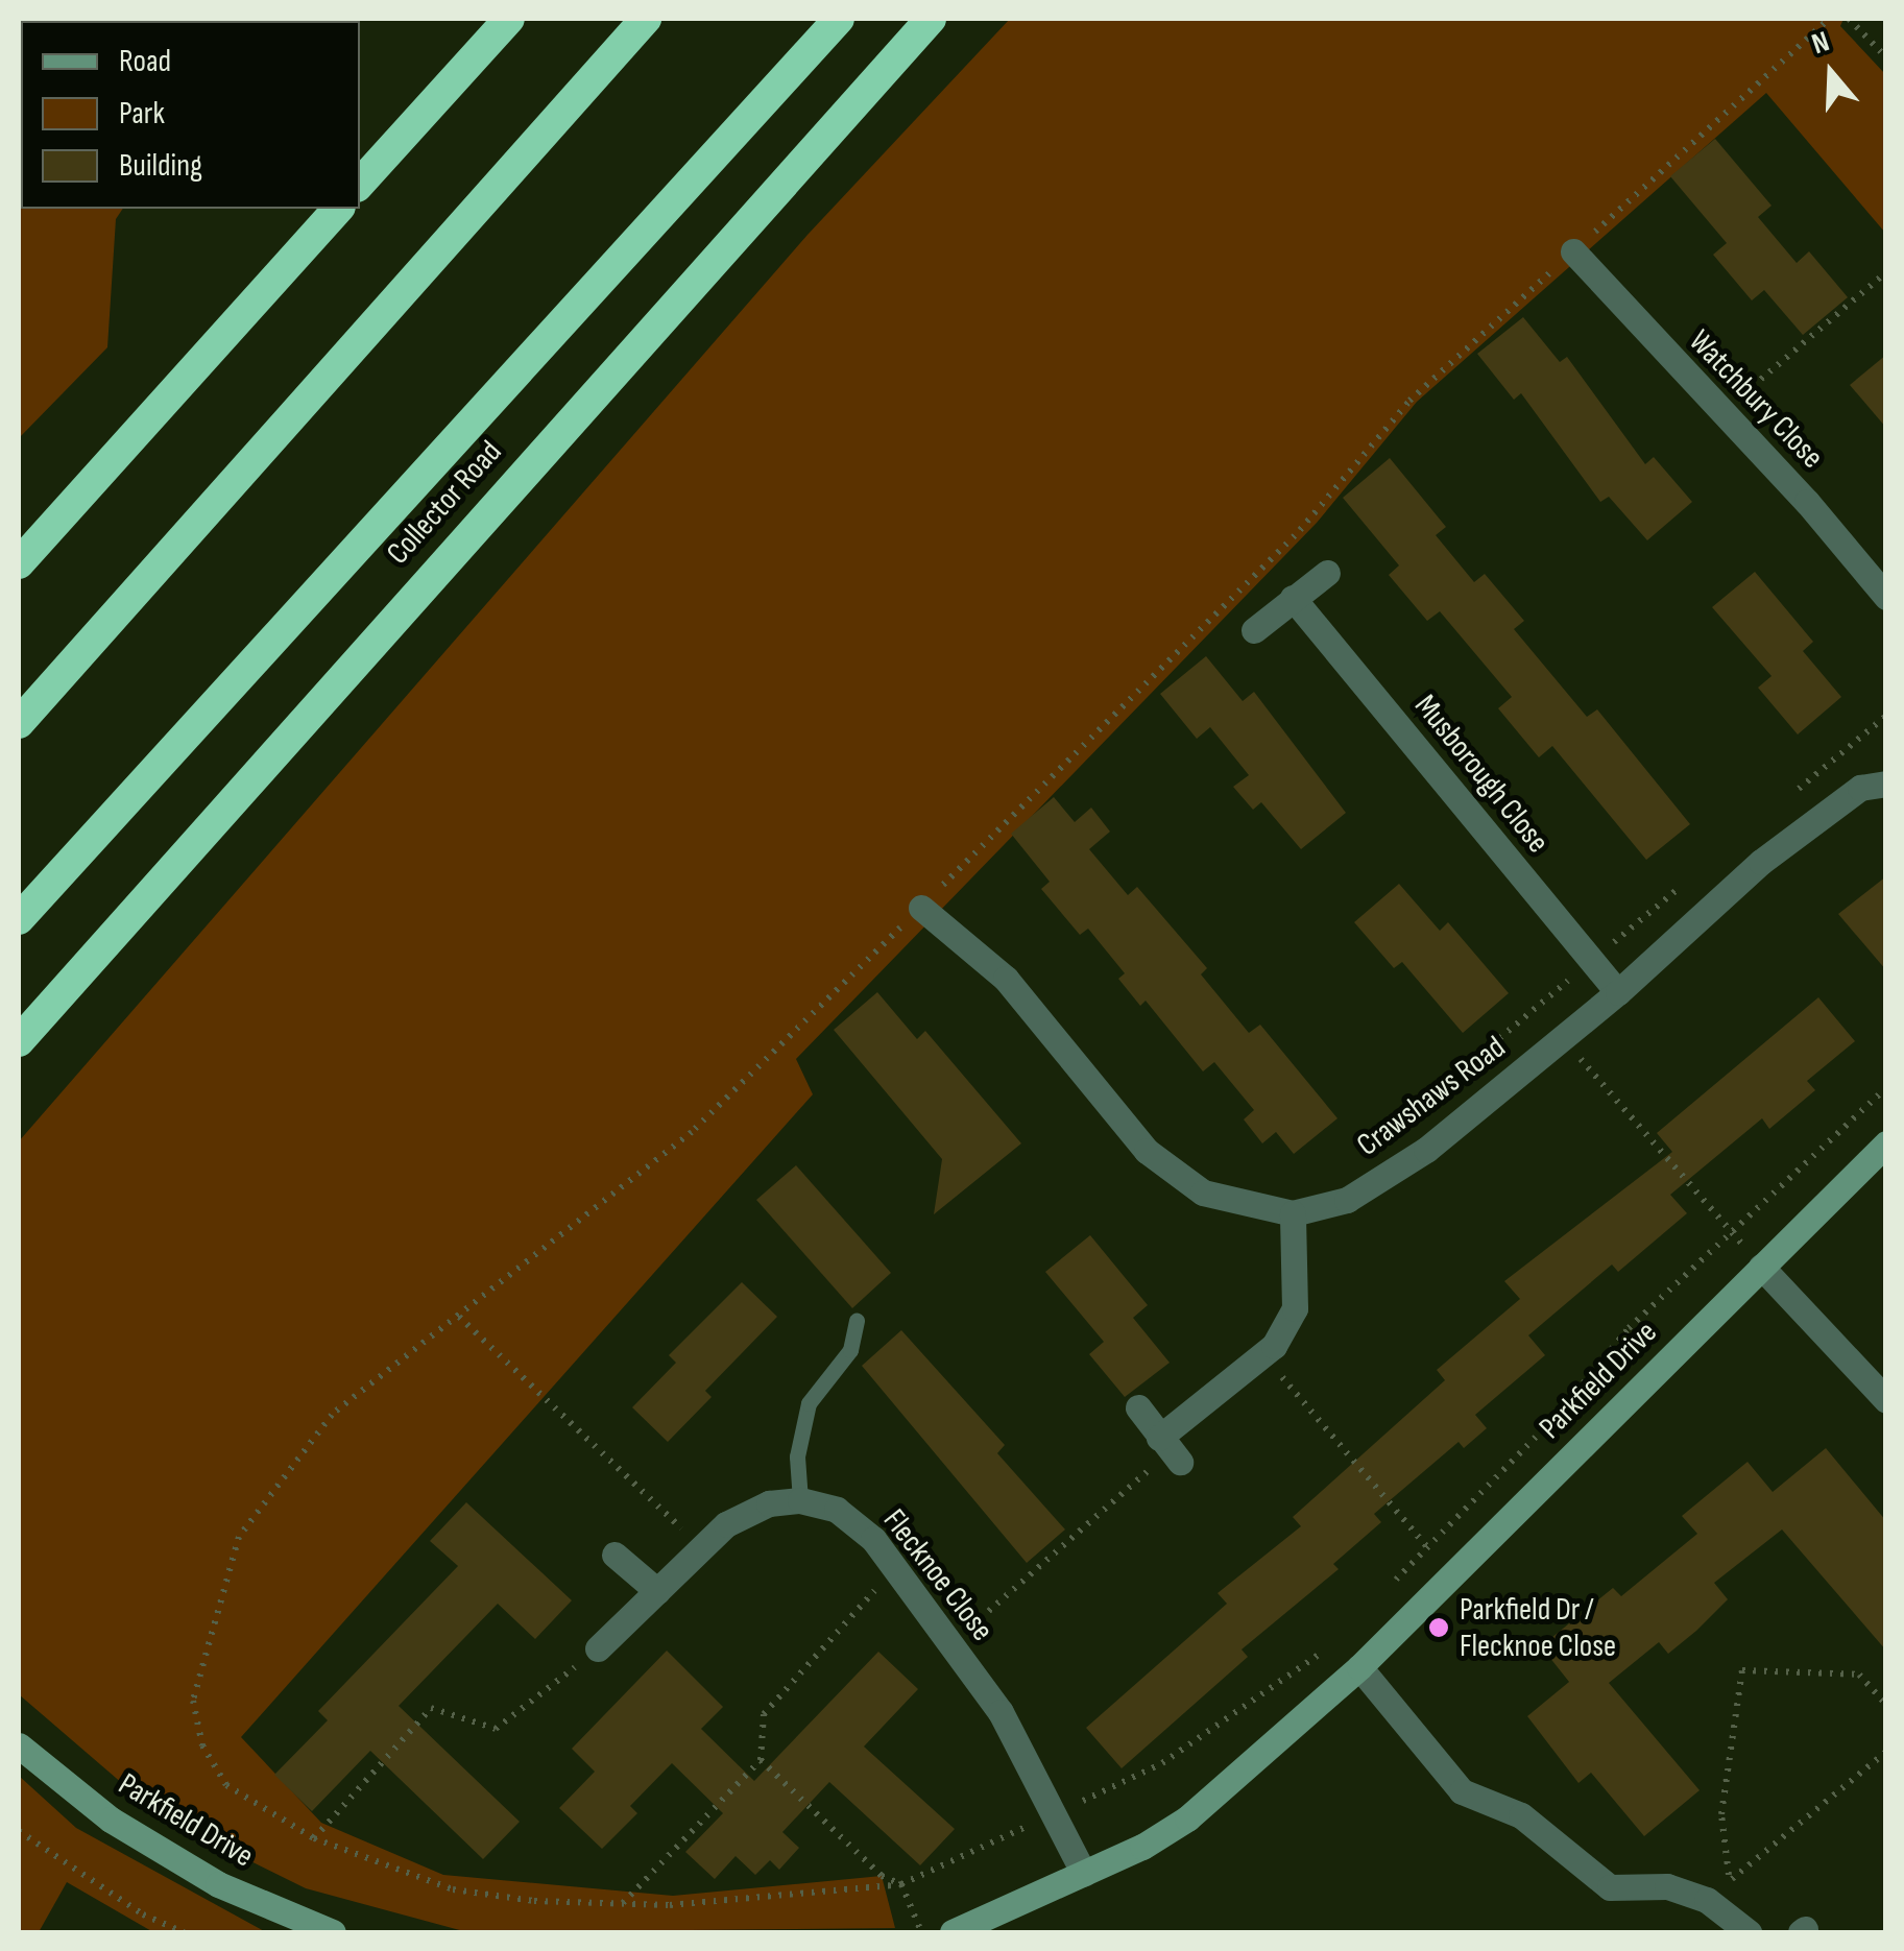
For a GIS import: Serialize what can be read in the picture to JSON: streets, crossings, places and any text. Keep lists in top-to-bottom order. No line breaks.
{"streets":{"highway":["Collector Road"],"street":["Watchbury Close","Musborough Close","Crawshaws Road","Parkfield Drive","Flecknoe Close"]},"crossings":[["Musborough Close","Crawshaws Road"],["Parkfield Drive","Flecknoe Close"]],"places":["Parkfield Dr / Flecknoe Close"],"legend":["Road","Park","Building"],"north":"top"}
